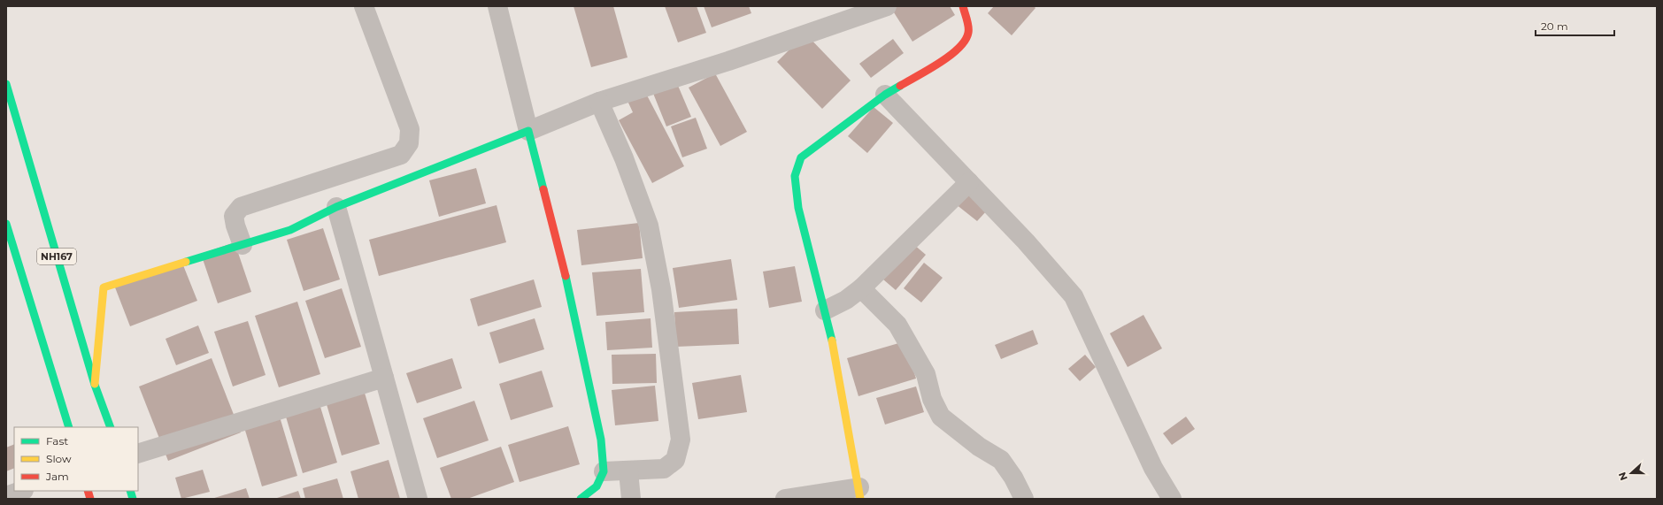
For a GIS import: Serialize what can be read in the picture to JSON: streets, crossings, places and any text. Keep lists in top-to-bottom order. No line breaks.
{"streets":{"main road":["NH167"]},"legend":["Fast","Slow","Jam"],"scale_bar":"20 m","north":"left"}
